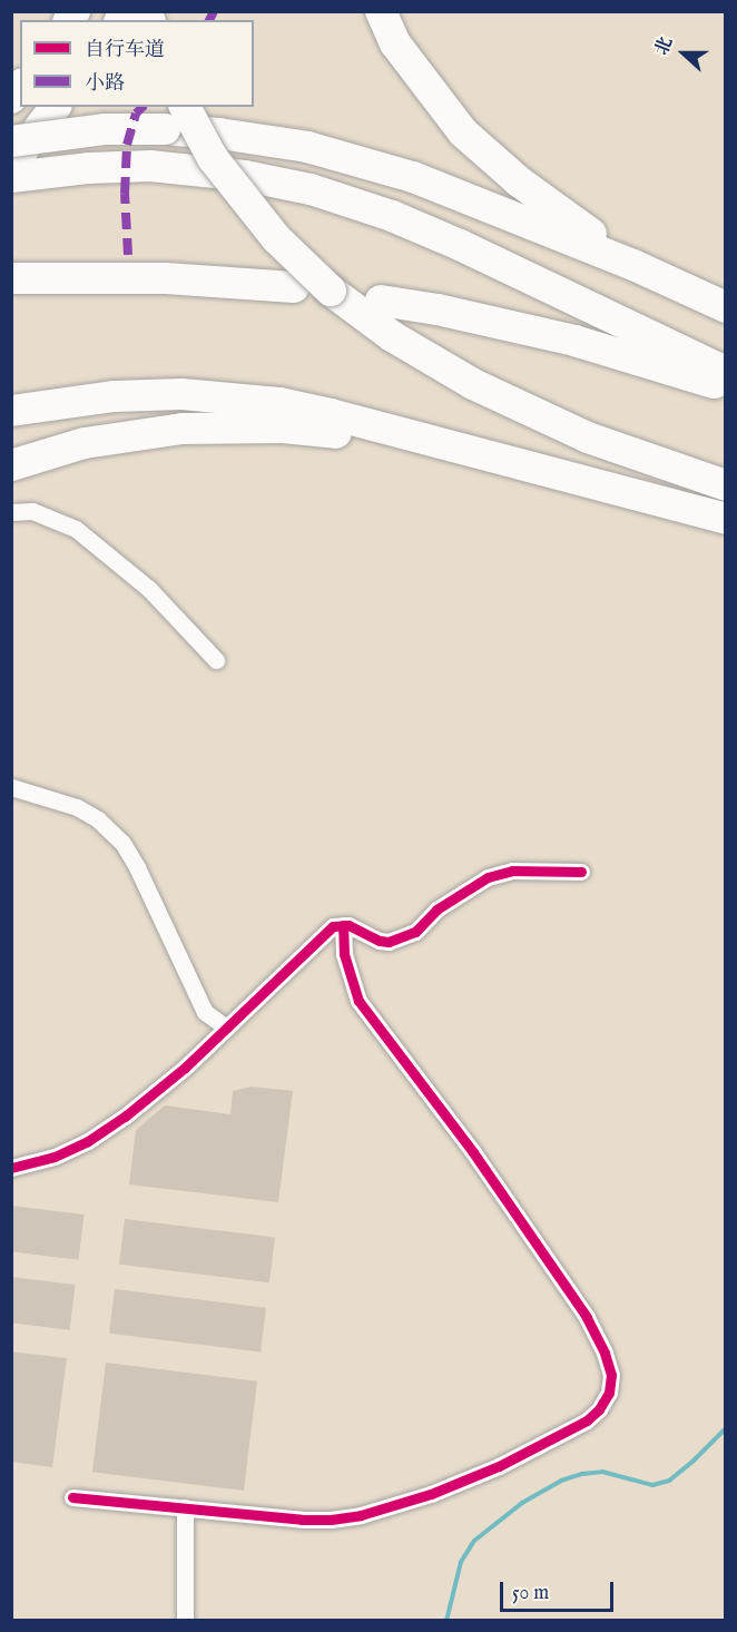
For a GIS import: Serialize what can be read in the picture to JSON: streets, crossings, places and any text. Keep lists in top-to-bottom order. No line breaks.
{"legend":["自行车道","小路"],"scale_bar":"50 m","north":"left"}
